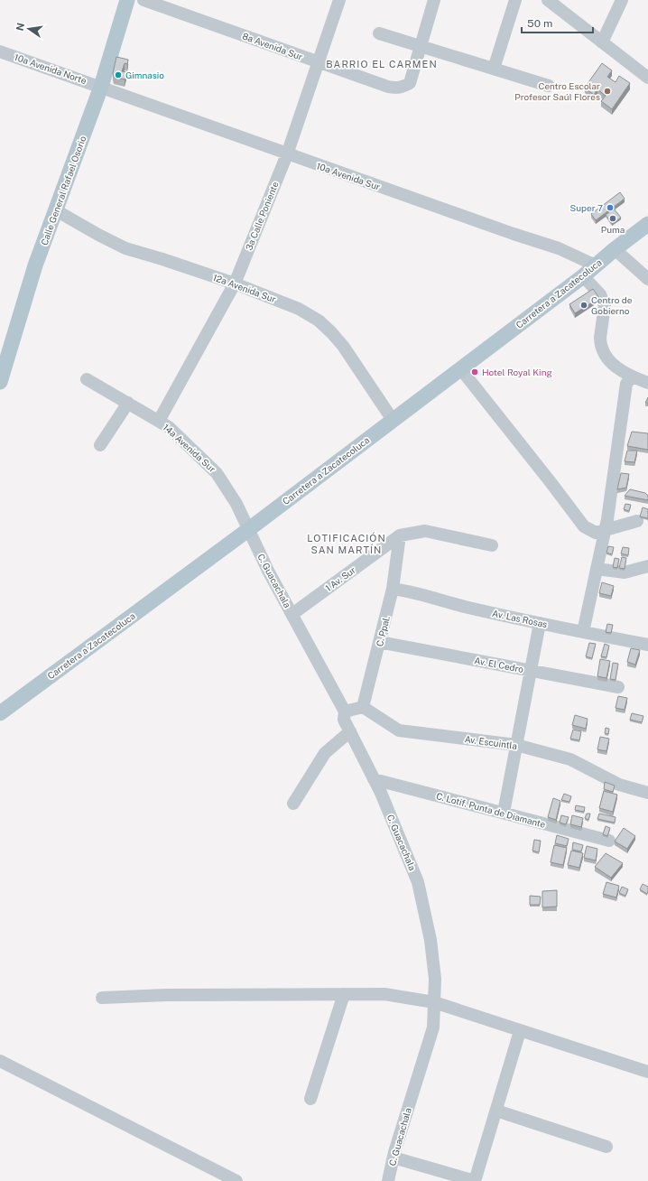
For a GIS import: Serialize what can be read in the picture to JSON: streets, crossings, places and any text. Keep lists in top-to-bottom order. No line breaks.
{"streets":{"main road":["Calle General Rafael Osorio","Carretera a Zacatecoluca"],"street":["8a Avenida Sur","10a Avenida Norte","10a Avenida Sur","3a Calle Poniente","12a Avenida Sur","14a Avenida Sur","1 Av. Sur","C. Guacachala","Av. Las Rosas","C. Ppal.","Av. El Cedro","Av. Escuintla","C. Lotif. Punta de Diamante"]},"crossings":[["8a Avenida Sur","3a Calle Poniente"],["10a Avenida Norte","10a Avenida Sur"],["10a Avenida Norte","Calle General Rafael Osorio"],["10a Avenida Sur","Calle General Rafael Osorio"],["10a Avenida Sur","3a Calle Poniente"],["10a Avenida Sur","Carretera a Zacatecoluca"],["Calle General Rafael Osorio","12a Avenida Sur"],["3a Calle Poniente","12a Avenida Sur"],["3a Calle Poniente","14a Avenida Sur"],["12a Avenida Sur","Carretera a Zacatecoluca"],["Carretera a Zacatecoluca","14a Avenida Sur"],["Carretera a Zacatecoluca","C. Guacachala"],["14a Avenida Sur","C. Guacachala"],["1 Av. Sur","C. Guacachala"],["1 Av. Sur","C. Ppal."],["C. Guacachala","C. Lotif. Punta de Diamante"],["Av. Las Rosas","C. Ppal."],["C. Ppal.","Av. El Cedro"],["C. Ppal.","Av. Escuintla"]],"districts":["BARRIO EL CARMEN","LOTIFICACIÓN SAN MARTÍN"],"places":["Gimnasio","Centro Escolar Profesor Saúl Flores","Super 7","Puma","Centro de Gobierno","Hotel Royal King"],"scale_bar":"50 m","north":"left"}
